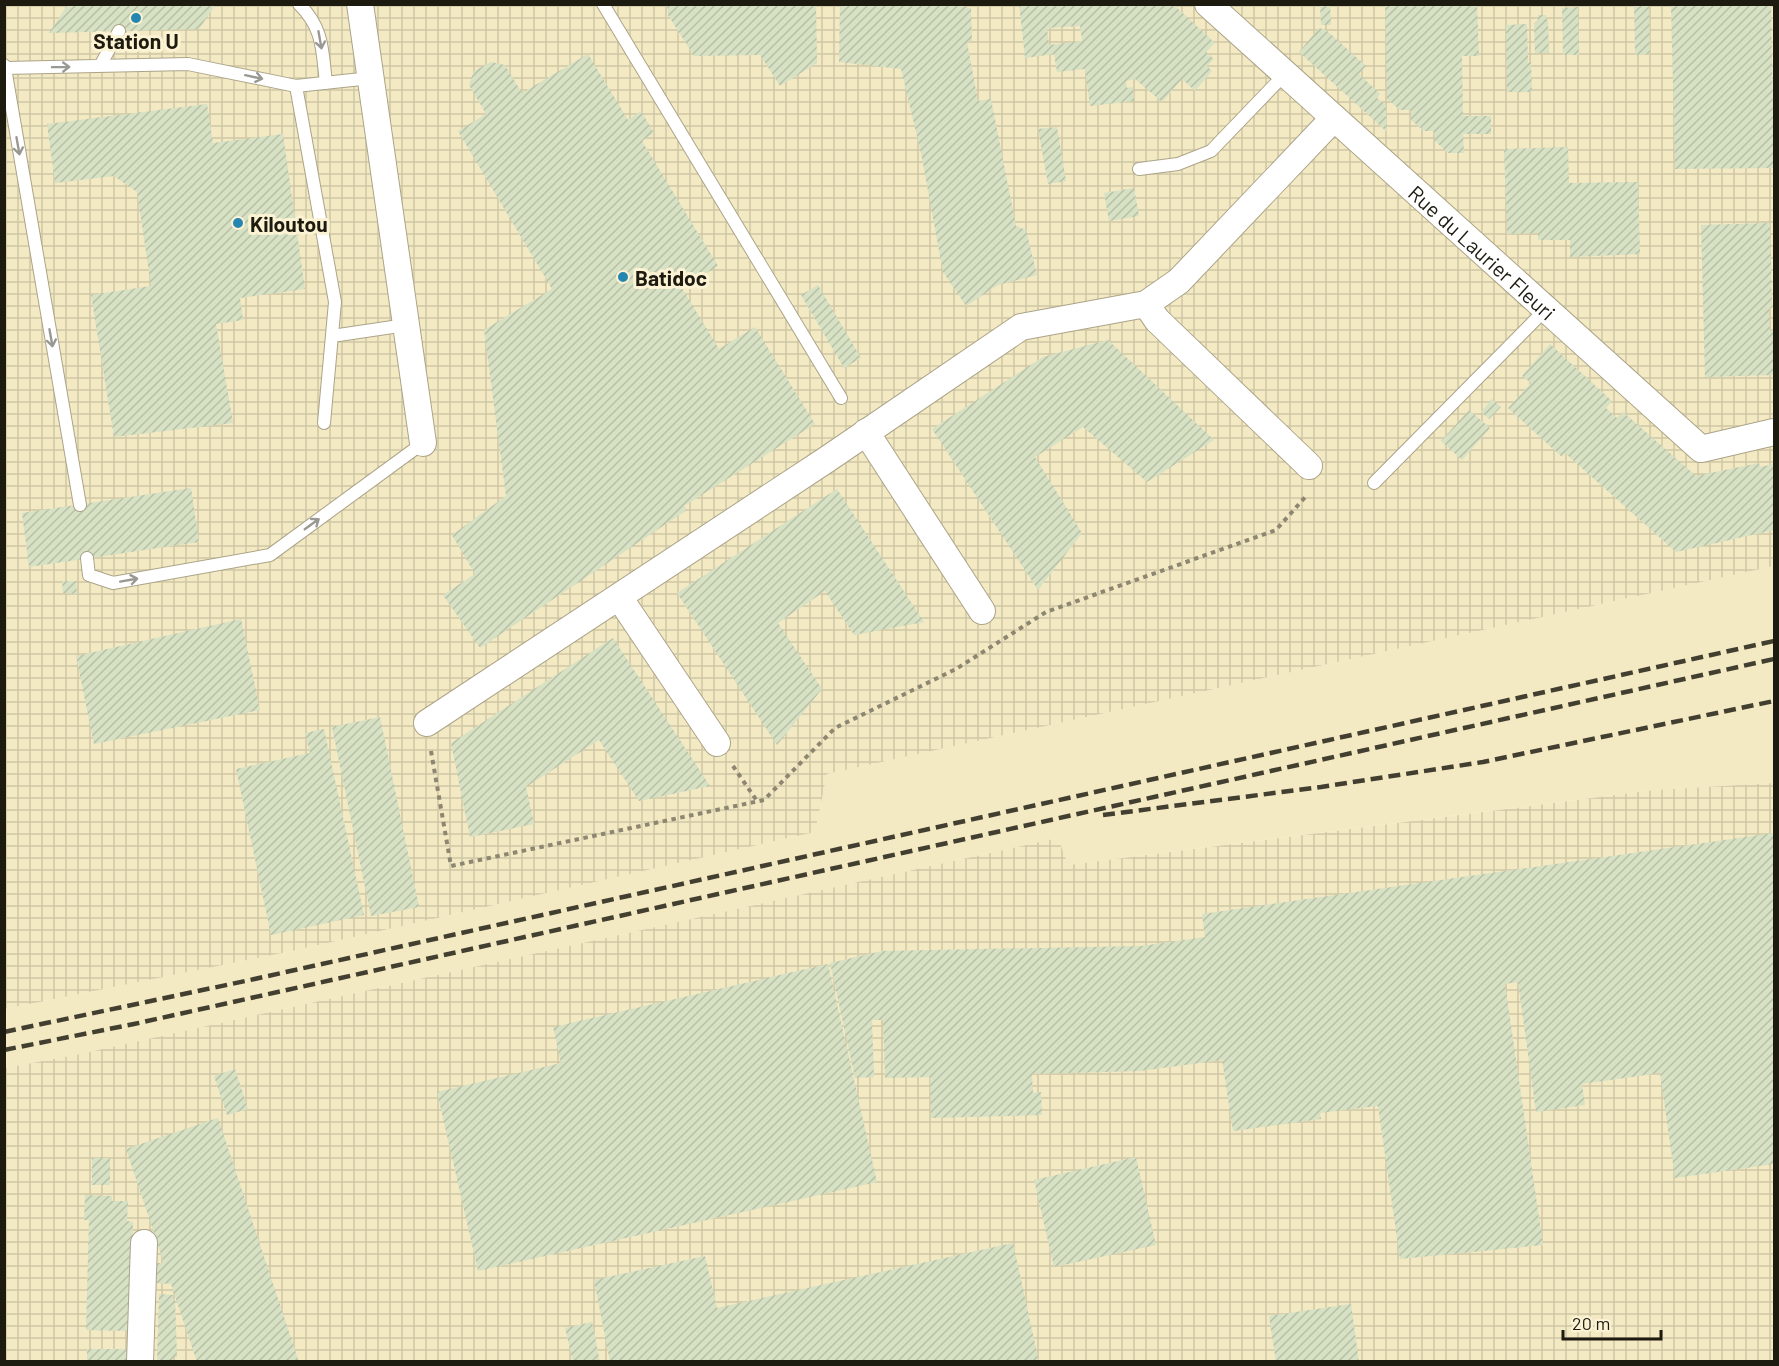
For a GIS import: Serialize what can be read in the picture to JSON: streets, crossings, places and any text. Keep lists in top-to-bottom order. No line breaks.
{"streets":{"street":["Rue du Laurier Fleuri"]},"places":["Station U","Kiloutou","Batidoc"],"scale_bar":"20 m"}
